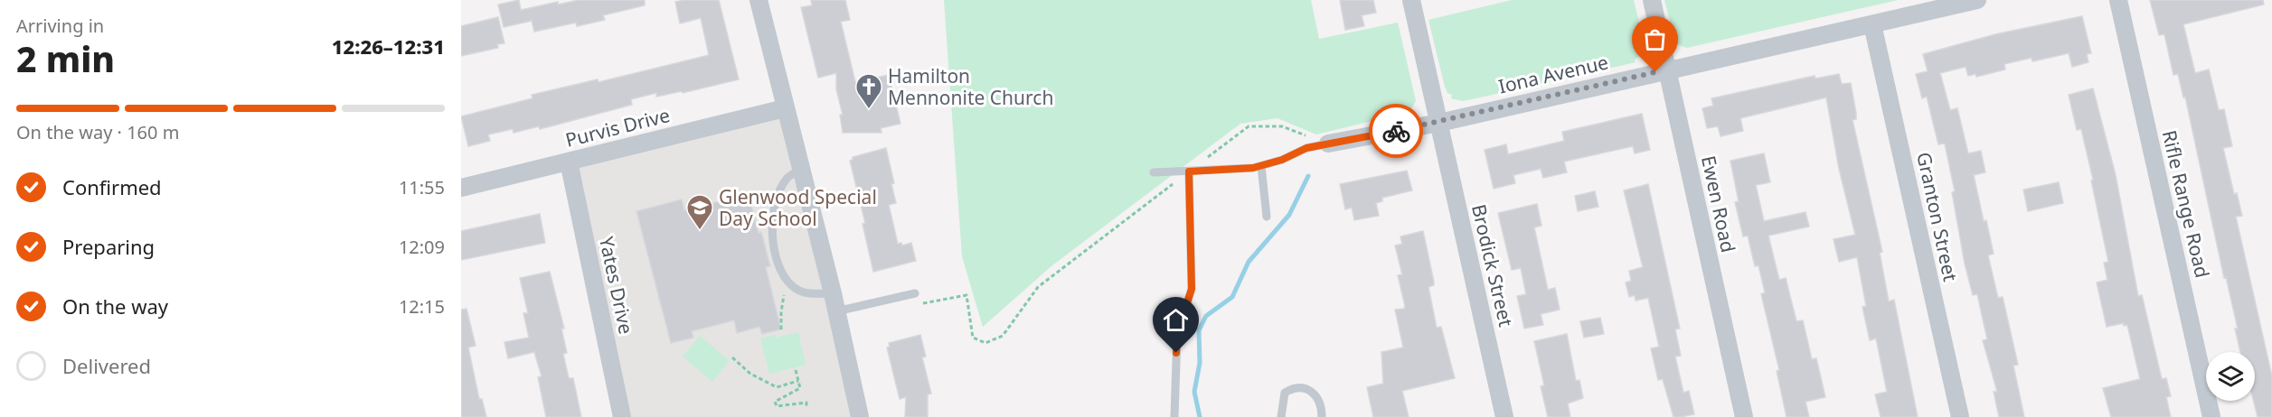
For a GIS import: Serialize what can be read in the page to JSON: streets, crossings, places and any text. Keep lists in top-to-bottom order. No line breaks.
{"streets":{"street":["Iona Avenue","Purvis Drive","Ewen Road","Rifle Range Road","Granton Street","Brodick Street","Yates Drive"]},"crossings":[["Iona Avenue","Ewen Road"],["Iona Avenue","Granton Street"],["Iona Avenue","Brodick Street"],["Purvis Drive","Yates Drive"]],"places":{"church":["Hamilton Mennonite Church"],"school or university":["Glenwood Special Day School"]},"page":{"heading":["2 min","Arriving in","12:26–12:31"],"bar":"On the way · 160 m","list":[["Confirmed","11:55"],["Preparing","12:09"],["On the way","12:15"],"Delivered"]}}
